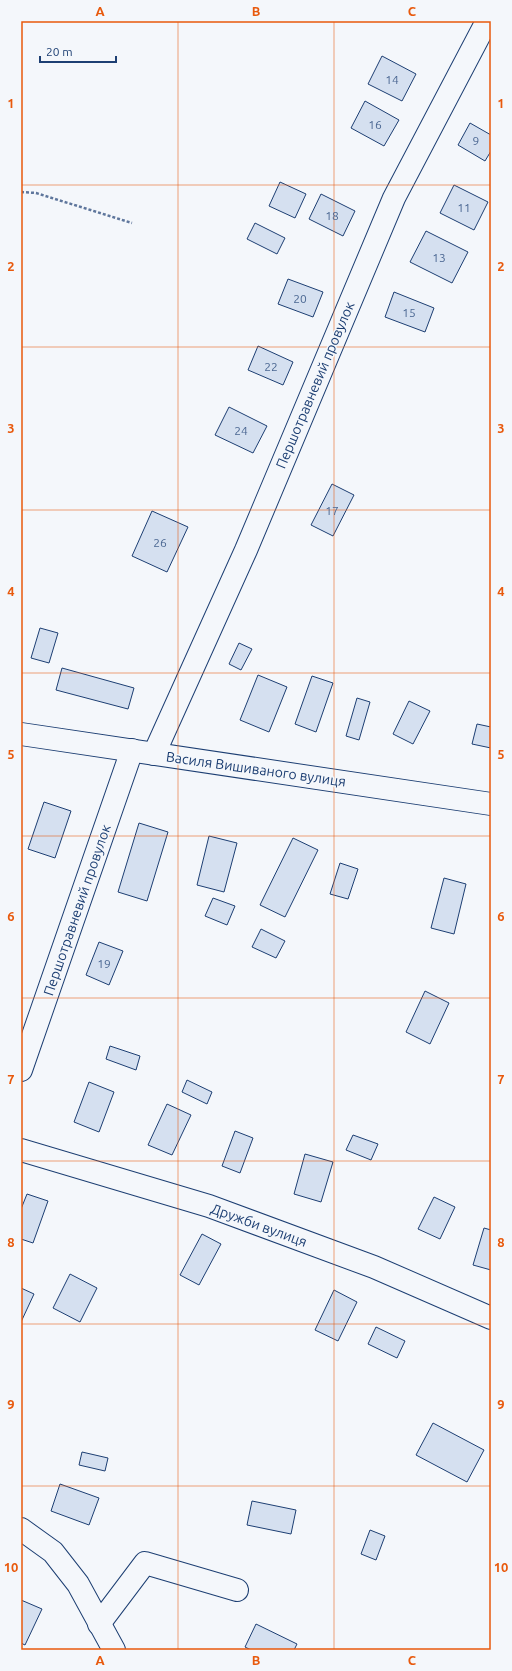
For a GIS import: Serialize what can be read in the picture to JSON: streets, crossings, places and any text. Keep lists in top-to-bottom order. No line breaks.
{"streets":{"street":["Першотравневий провулок","Василя Вишиваного вулиця","Дружби вулиця"]},"crossings":[["Першотравневий провулок","Василя Вишиваного вулиця"]],"house_numbers":["14","16","9","11","18","13","20","15","22","24","17","26","19"],"scale_bar":"20 m","grid":{"columns":["A","B","C"],"rows":["1","2","3","4","5","6","7","8","9","10"]}}
